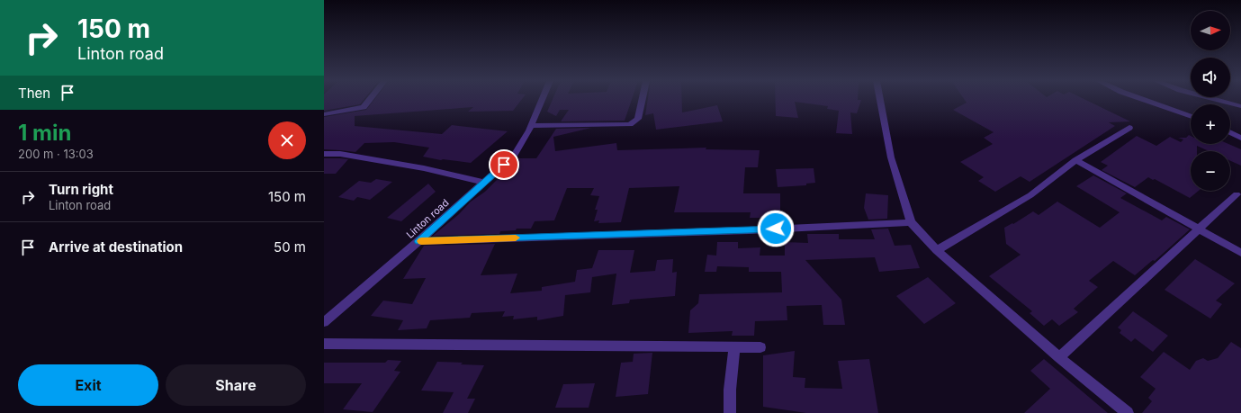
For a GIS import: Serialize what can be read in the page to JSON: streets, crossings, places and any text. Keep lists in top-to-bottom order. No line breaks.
{"streets":{"street":["Linton road"]},"north":"right","page":{"turn":["150 m","Linton road"],"map_buttons":["+","−"],"then":"Then","heading":["1 min","200 m · 13:03"],"list":[{"name":"Turn right","note":"Linton road","value":"150 m"},{"name":"Arrive at destination","value":"50 m"}],"buttons":["Exit","Share"]}}
